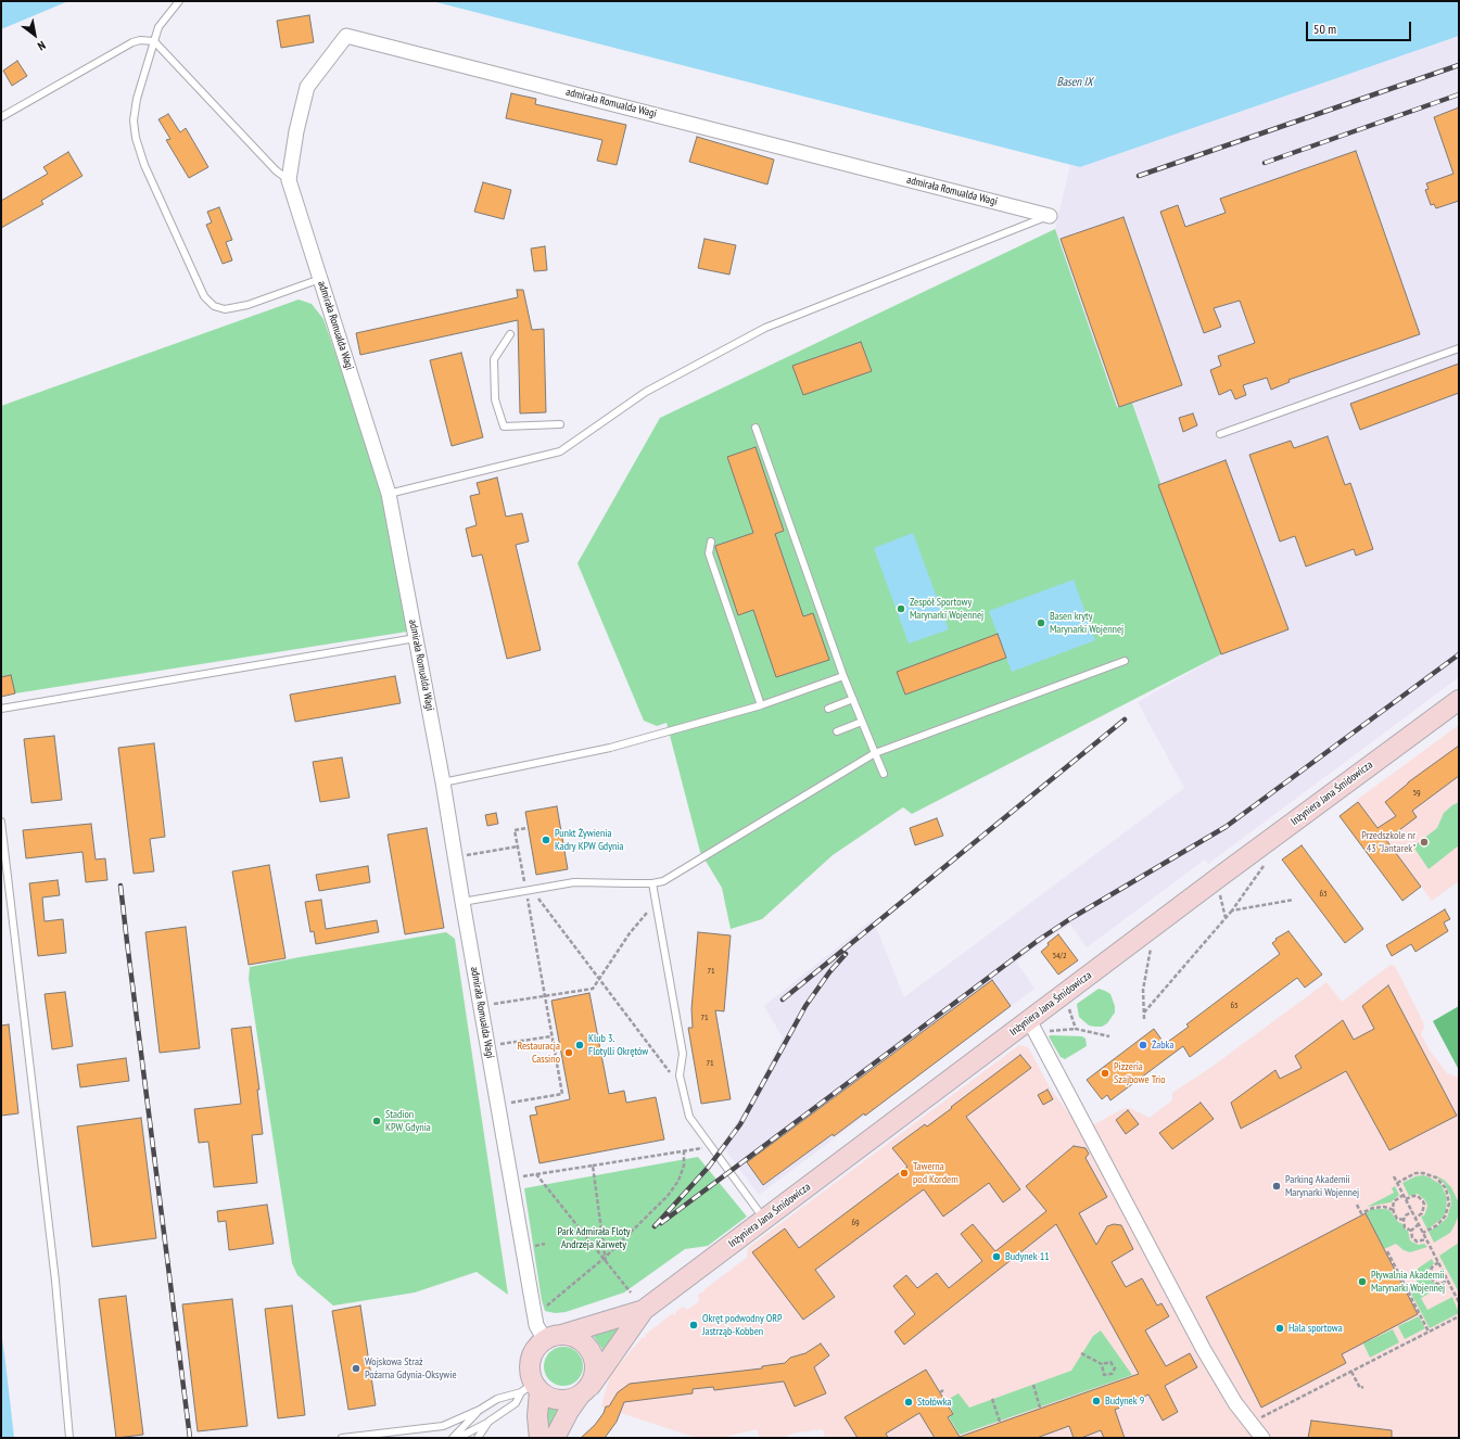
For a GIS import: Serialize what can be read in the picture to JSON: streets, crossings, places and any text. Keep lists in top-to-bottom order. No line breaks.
{"streets":{"street":["admirała Romualda Wagi","Inżyniera Jana Śmidowicza"]},"crossings":[["admirała Romualda Wagi","Inżyniera Jana Śmidowicza"]],"water":["Basen IX"],"parks":["Park Admirała Floty Andrzeja Karwety"],"places":["Zespół Sportowy Marynarki Wojennej","Basen kryty Marynarki Wojennej","Punkt Żywienia Kadry KPW Gdynia","Przedszkole nr 43 \"Jantarek\"","Klub 3. Flotylli Okrętów","Żabka","Restauracja Cassino","Pizzeria Szajbowe Trio","Stadion KPW Gdynia","Tawerna pod Kordem","Parking Akademii Marynarki Wojennej","Budynek 11","Pływalnia Akademii Marynarki Wojennej","Okręt podwodny ORP Jastrząb-Kobben","Hala sportowa","Wojskowa Straż Pożarna Gdynia-Oksywie","Budynek 9","Stołówka"],"house_numbers":["59","63","54/2","71","65","71","71","69"],"scale_bar":"50 m","north":"bottom right"}
